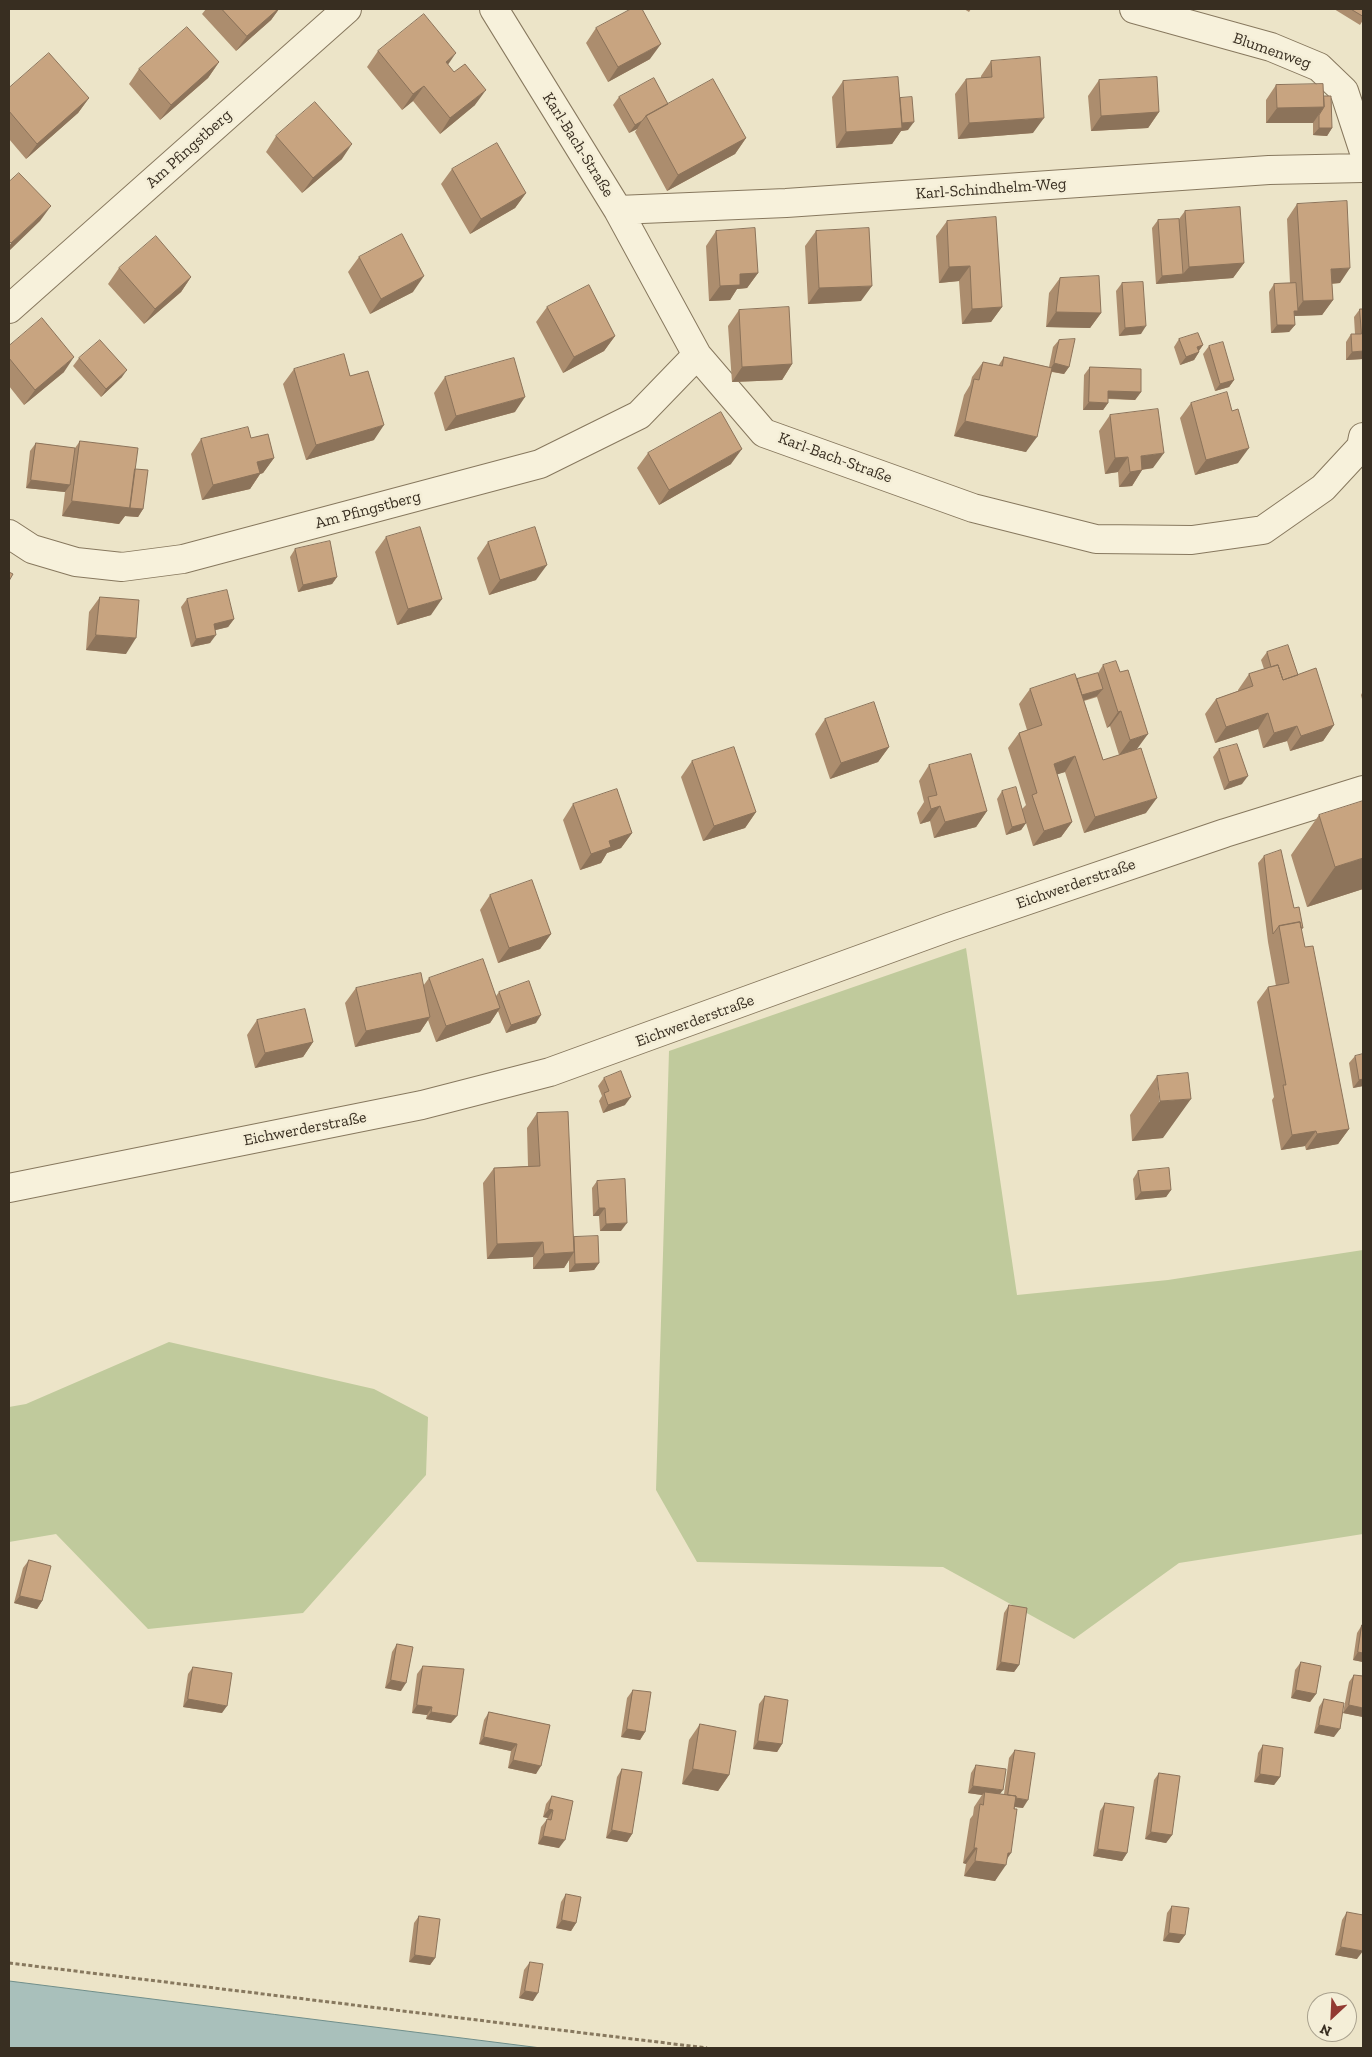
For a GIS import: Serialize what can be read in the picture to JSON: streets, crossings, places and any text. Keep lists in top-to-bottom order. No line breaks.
{"streets":{"street":["Blumenweg","Karl-Bach-Straße","Am Pfingstberg","Karl-Schindhelm-Weg","Eichwerderstraße"]},"crossings":[["Karl-Bach-Straße","Am Pfingstberg"],["Karl-Bach-Straße","Karl-Schindhelm-Weg"]],"north":"bottom left"}
